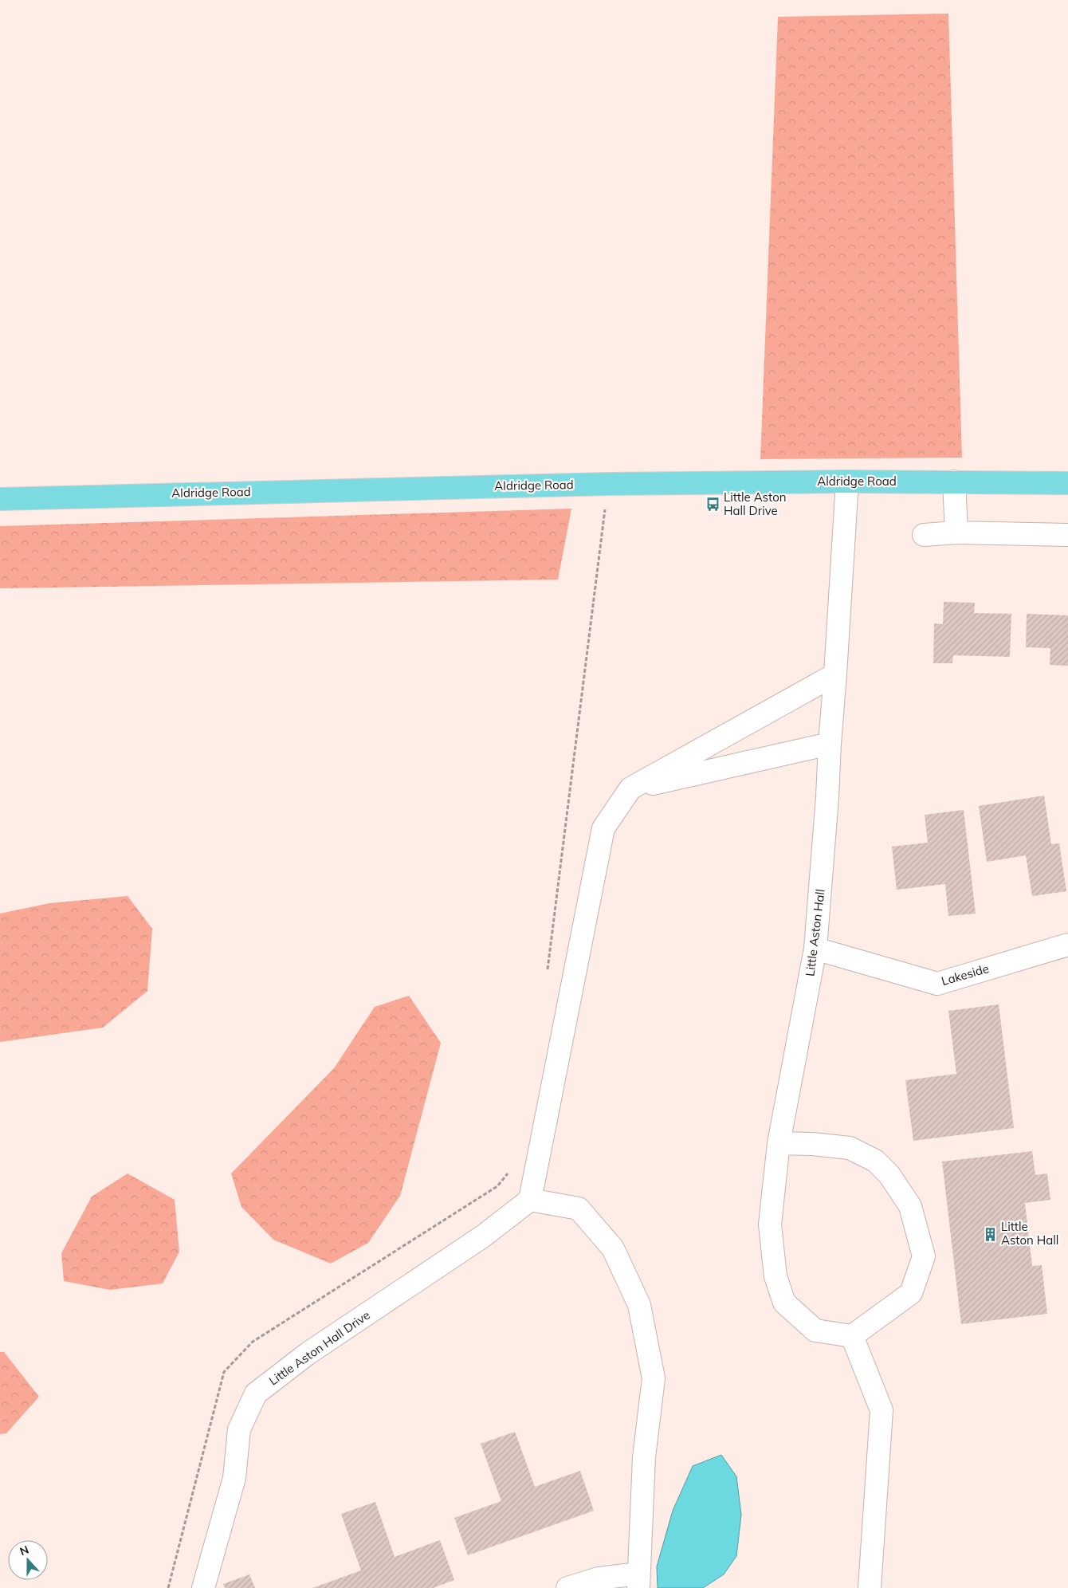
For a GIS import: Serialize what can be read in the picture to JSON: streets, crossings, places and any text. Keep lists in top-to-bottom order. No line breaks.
{"streets":{"main road":["Aldridge Road"],"street":["Little Aston Hall","Lakeside","Little Aston Hall Drive"]},"crossings":[["Aldridge Road","Little Aston Hall"],["Little Aston Hall","Lakeside"]],"places":{"bus stop":["Little Aston Hall Drive"],"building":["Little Aston Hall"]},"north":"top"}
